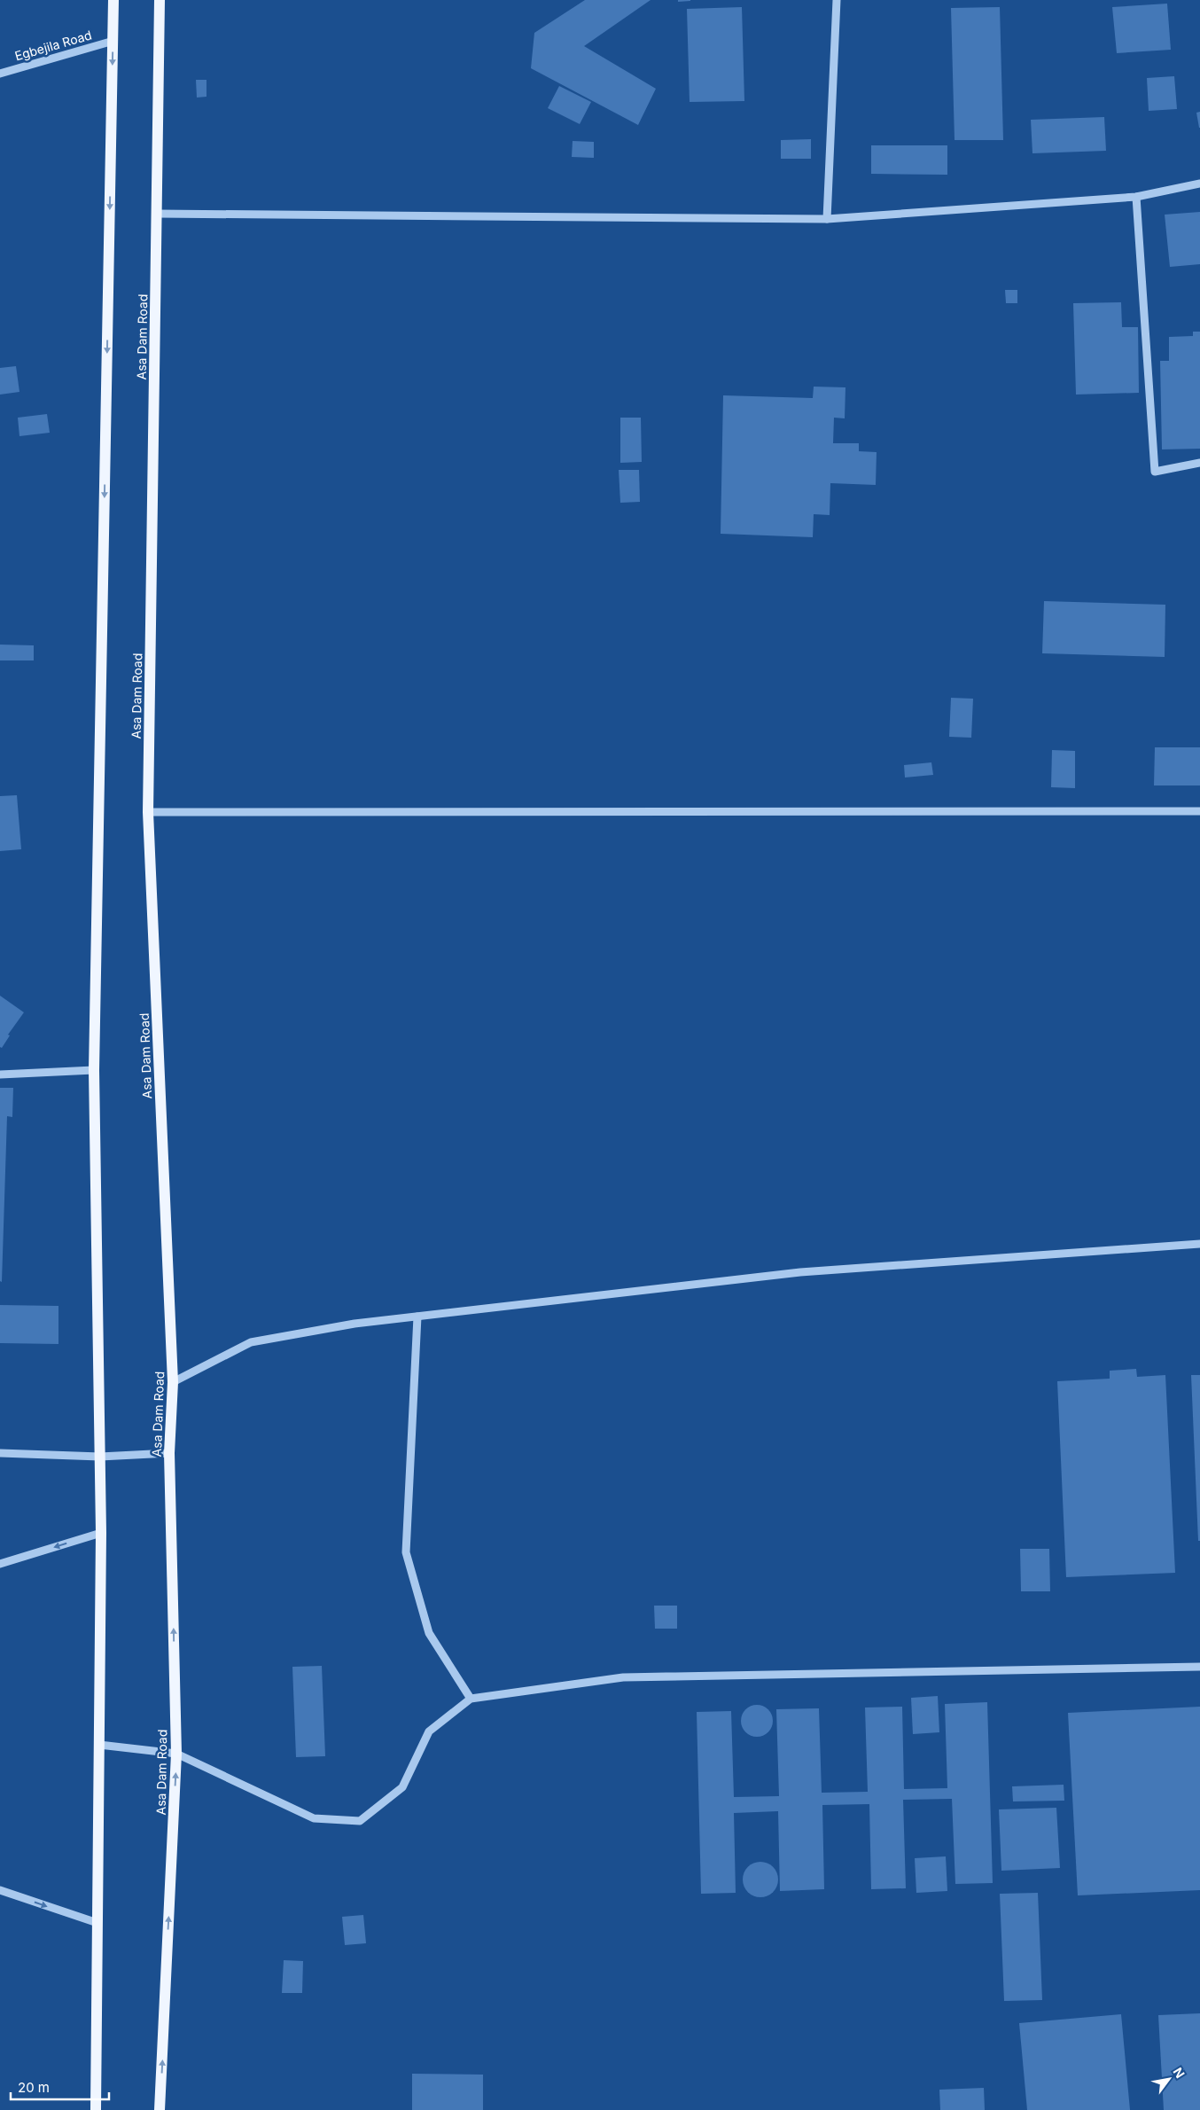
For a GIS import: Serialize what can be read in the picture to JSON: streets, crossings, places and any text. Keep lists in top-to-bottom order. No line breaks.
{"streets":{"main road":["Asa Dam Road"],"street":["Egbejila Road"]},"scale_bar":"20 m","north":"top right"}
